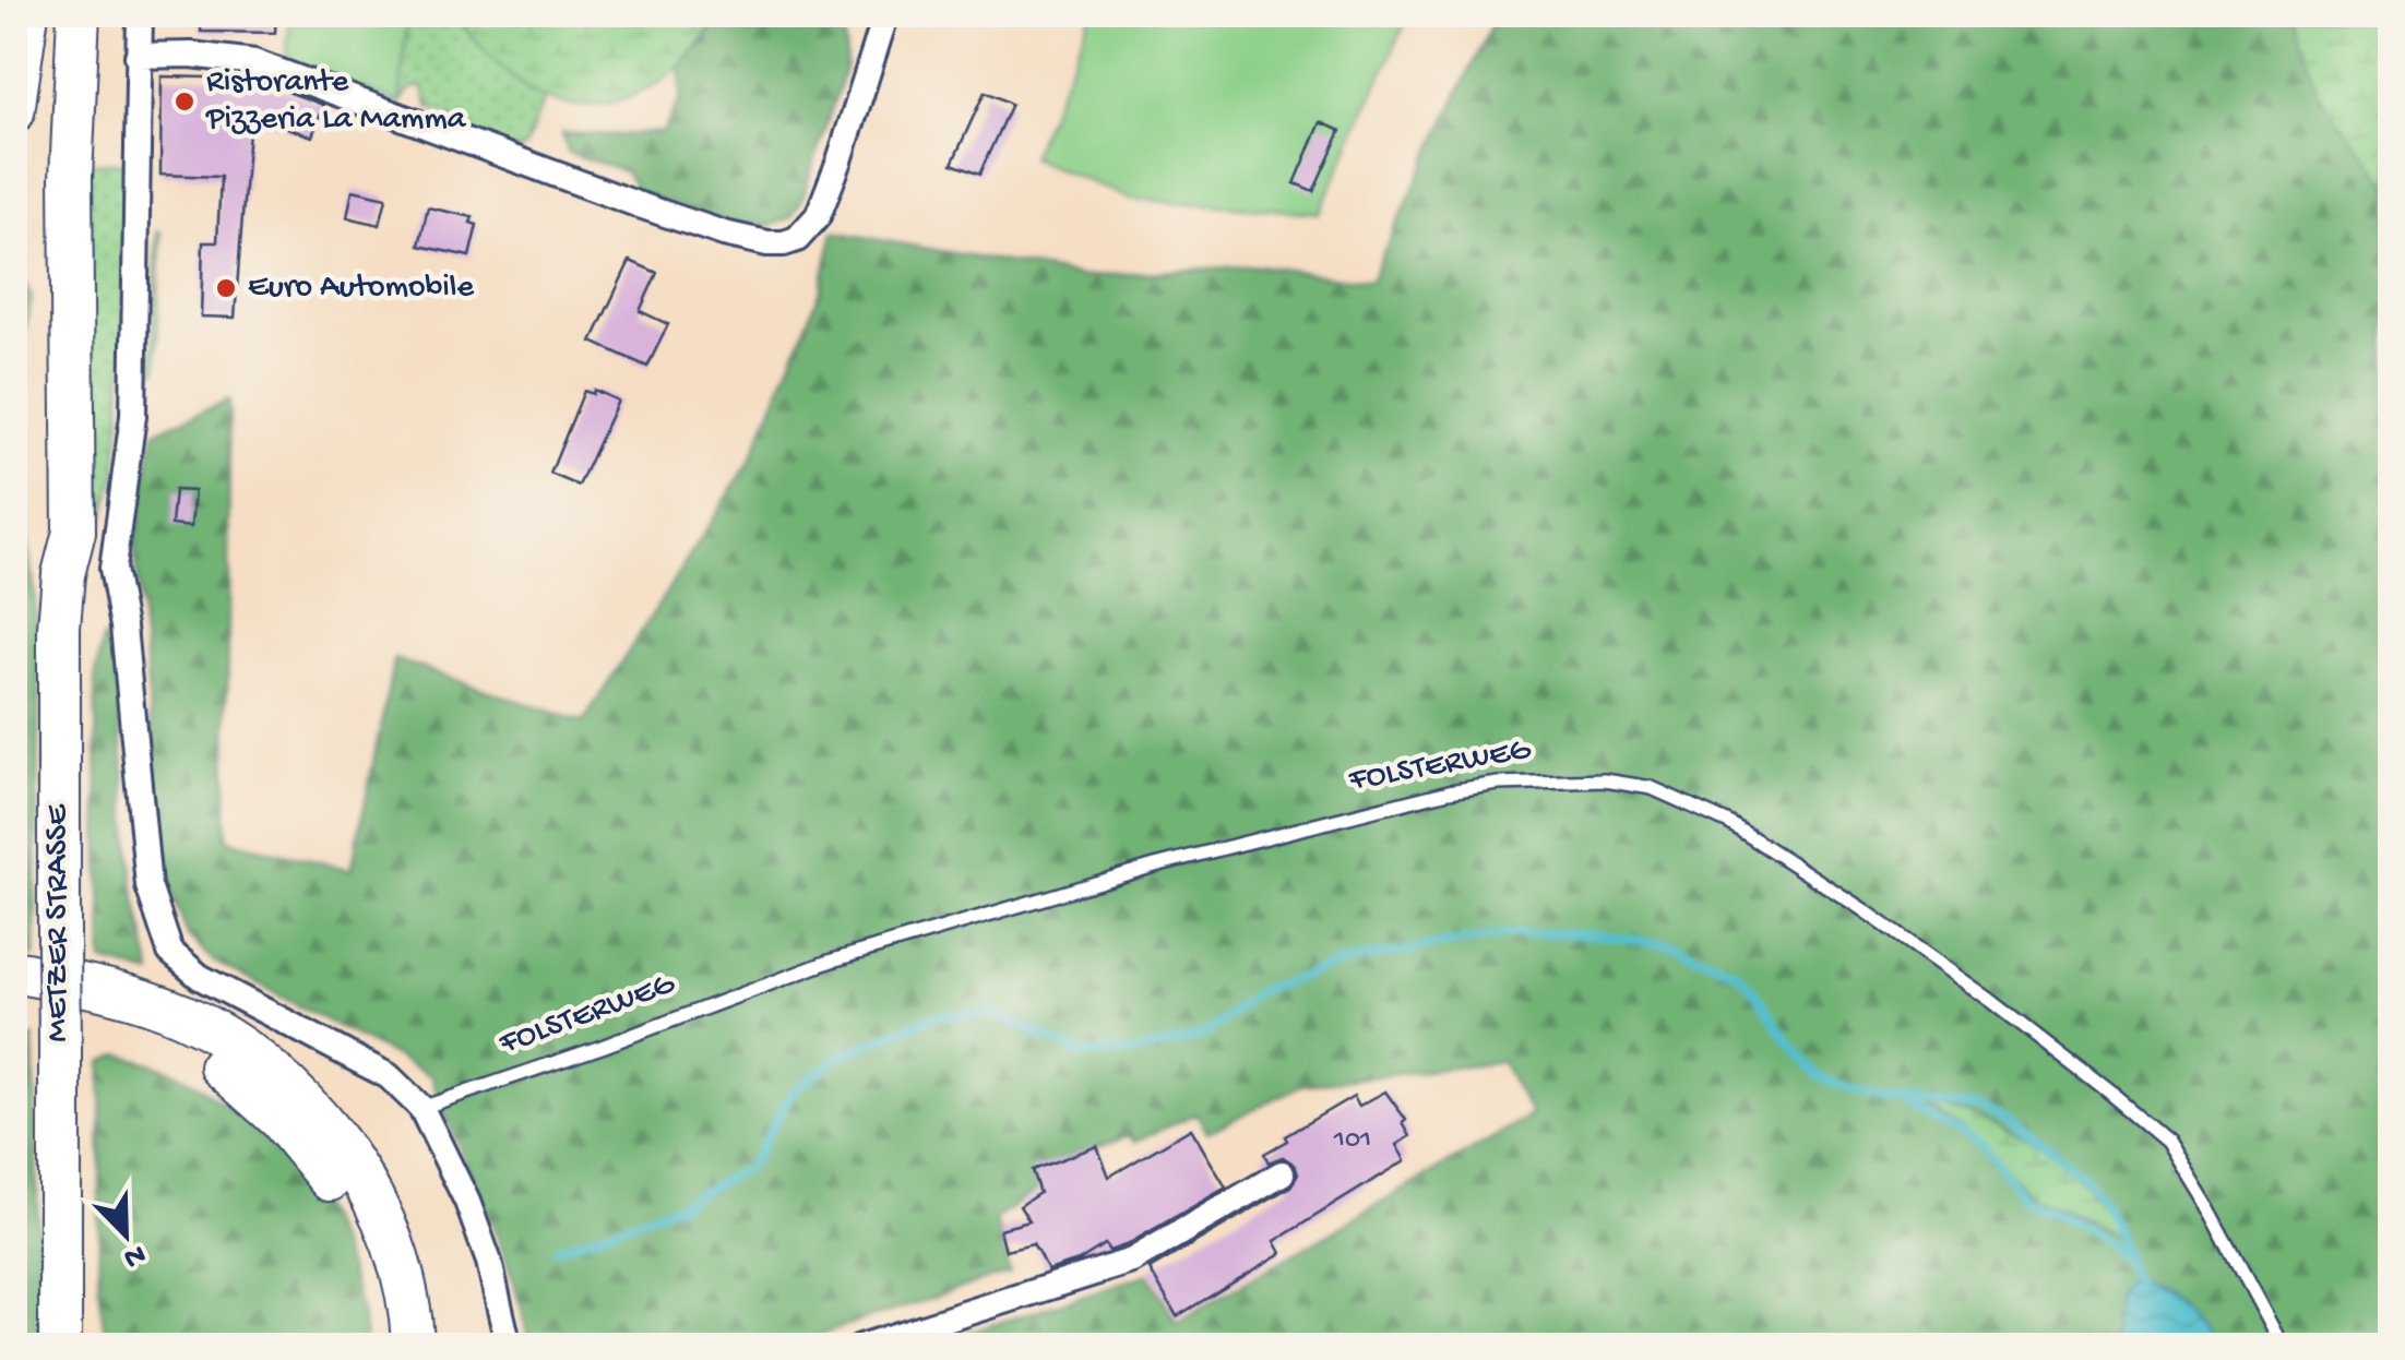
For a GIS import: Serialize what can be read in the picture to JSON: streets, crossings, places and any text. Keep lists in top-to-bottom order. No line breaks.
{"streets":{"main road":["METZER STRASSE"],"lane":["FOLSTERWEG"]},"places":["Ristorante Pizzeria La Mamma","Euro Automobile"],"house_numbers":["101"],"north":"bottom right"}
